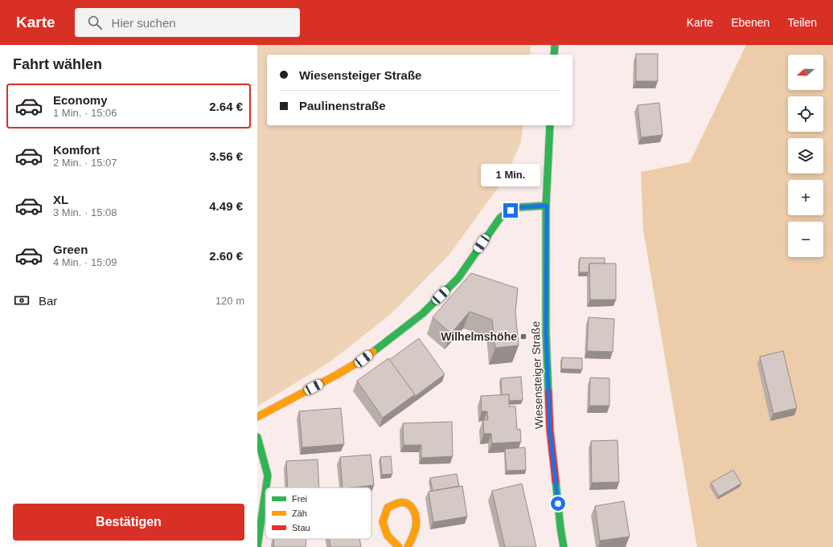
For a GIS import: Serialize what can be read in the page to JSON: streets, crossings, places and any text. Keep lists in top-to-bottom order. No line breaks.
{"streets":{"street":["Wiesensteiger Straße"]},"places":{"transit":["Wilhelmshöhe"]},"legend":["Frei","Zäh","Stau"],"north":"left","page":{"header":"Karte","search":"Hier suchen","nav":["Karte","Ebenen","Teilen"],"heading":"Fahrt wählen","map_buttons":["+","−"],"banner":["Wiesensteiger Straße","Paulinenstraße"],"list":[{"name":"Economy","note":"1 Min. · 15:06","value":"2.64 €"},{"name":"Komfort","note":"2 Min. · 15:07","value":"3.56 €"},{"name":"XL","note":"3 Min. · 15:08","value":"4.49 €"},{"name":"Green","note":"4 Min. · 15:09","value":"2.60 €"}],"bubble":"1 Min.","pay":["Bar","120 m"],"buttons":"Bestätigen"}}
